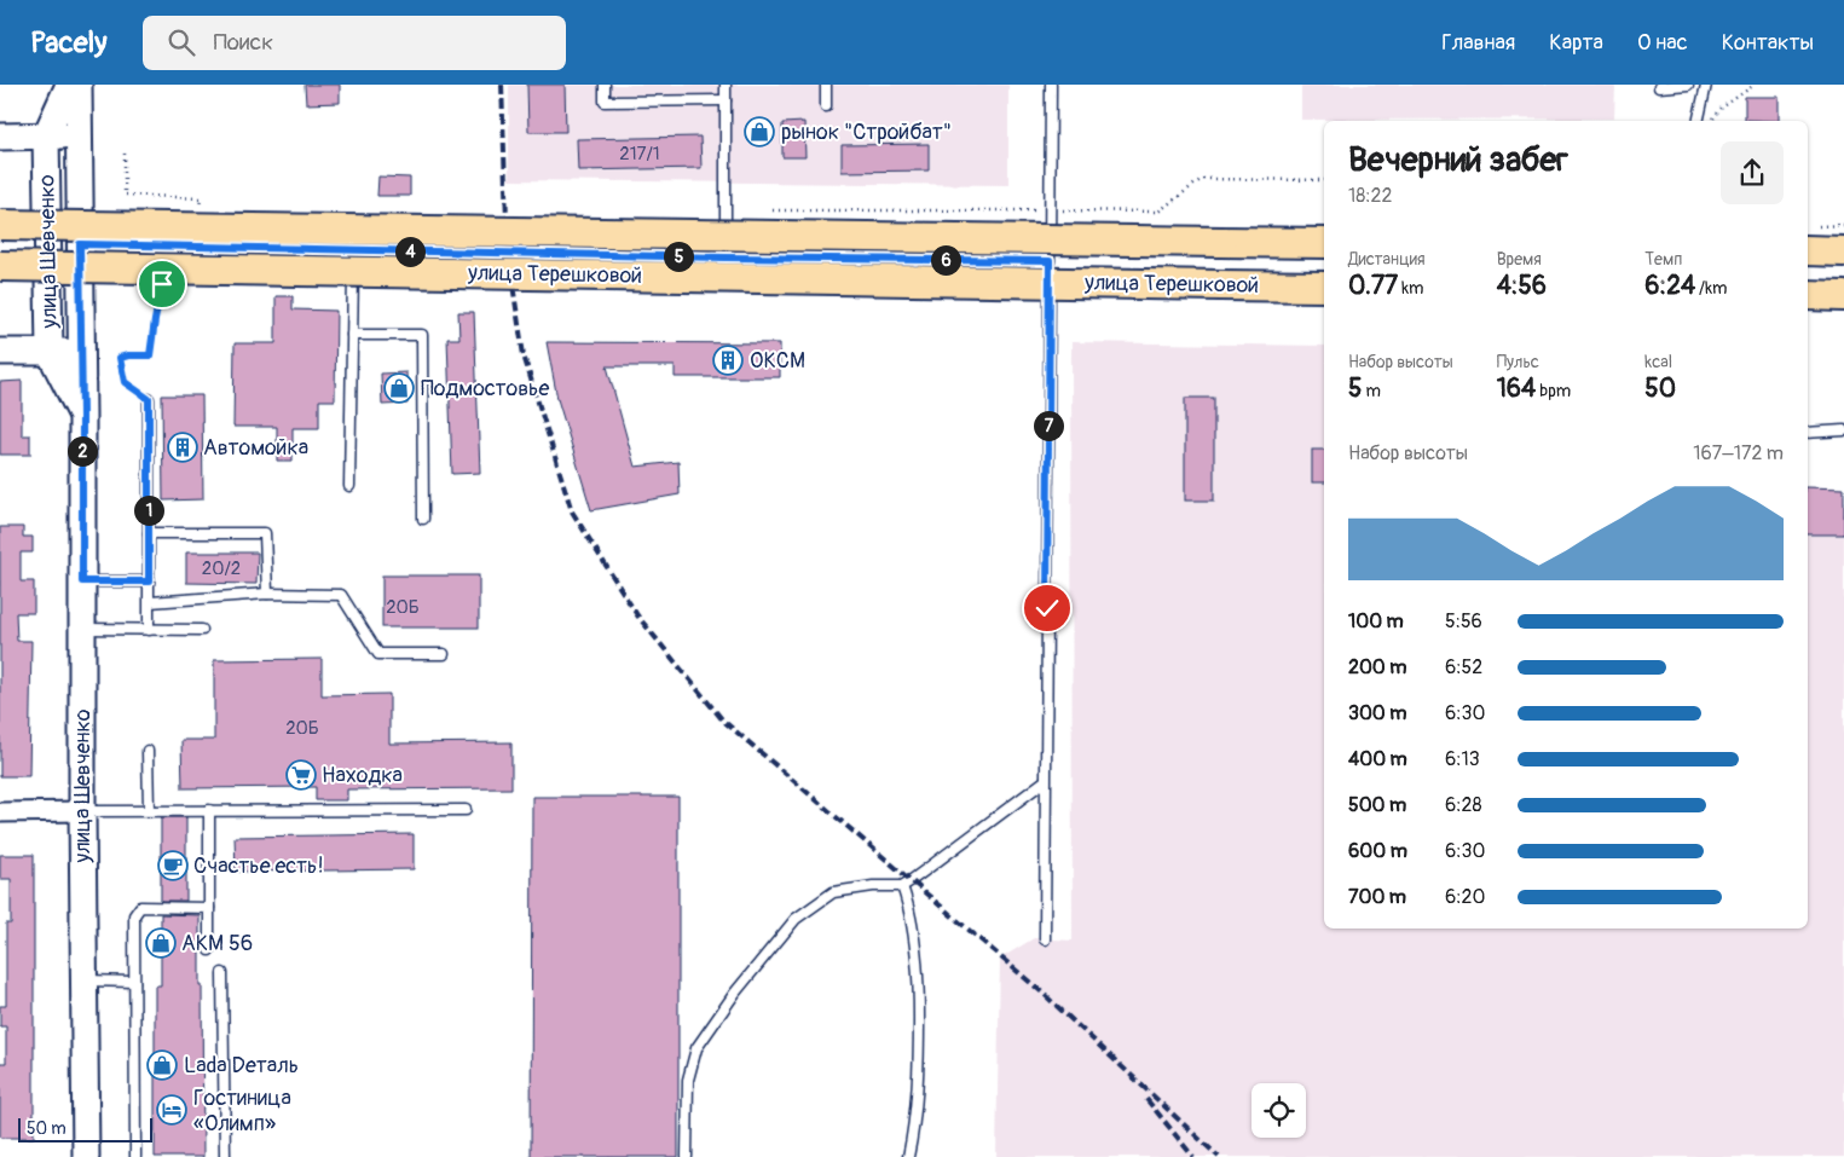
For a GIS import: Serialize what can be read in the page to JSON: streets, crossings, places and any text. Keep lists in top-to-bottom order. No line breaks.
{"streets":{"main road":["улица Шевченко","улица Терешковой"]},"places":{"shop":["рынок \"Стройбат\"","Подмостовье","АКМ 56","Lada Dеталь"],"building":["ОКСМ","Автомойка"],"supermarket":["Находка"],"cafe":["Счастье есть!"],"hotel":["Гостиница «Олимп»"]},"house_numbers":["217/1","20/2","20Б","20Б"],"scale_bar":"50 m","page":{"header":"Pacely","search":"Поиск","nav":["Главная","Карта","О нас","Контакты"],"heading":["Вечерний забег","18:22"],"stats":[["Дистанция","0.77 km"],["Время","4:56"],["Темп","6:24 /km"],["Набор высоты","5 m"],["Пульс","164 bpm"],["kcal","50"]],"pins":["4","5","6","7","2","1"],"chart":["Набор высоты","167–172 m"],"list":[{"name":"100 m","note":"5:56"},{"name":"200 m","note":"6:52"},{"name":"300 m","note":"6:30"},{"name":"400 m","note":"6:13"},{"name":"500 m","note":"6:28"},{"name":"600 m","note":"6:30"},{"name":"700 m","note":"6:20"}],"scale":"50 m"}}
